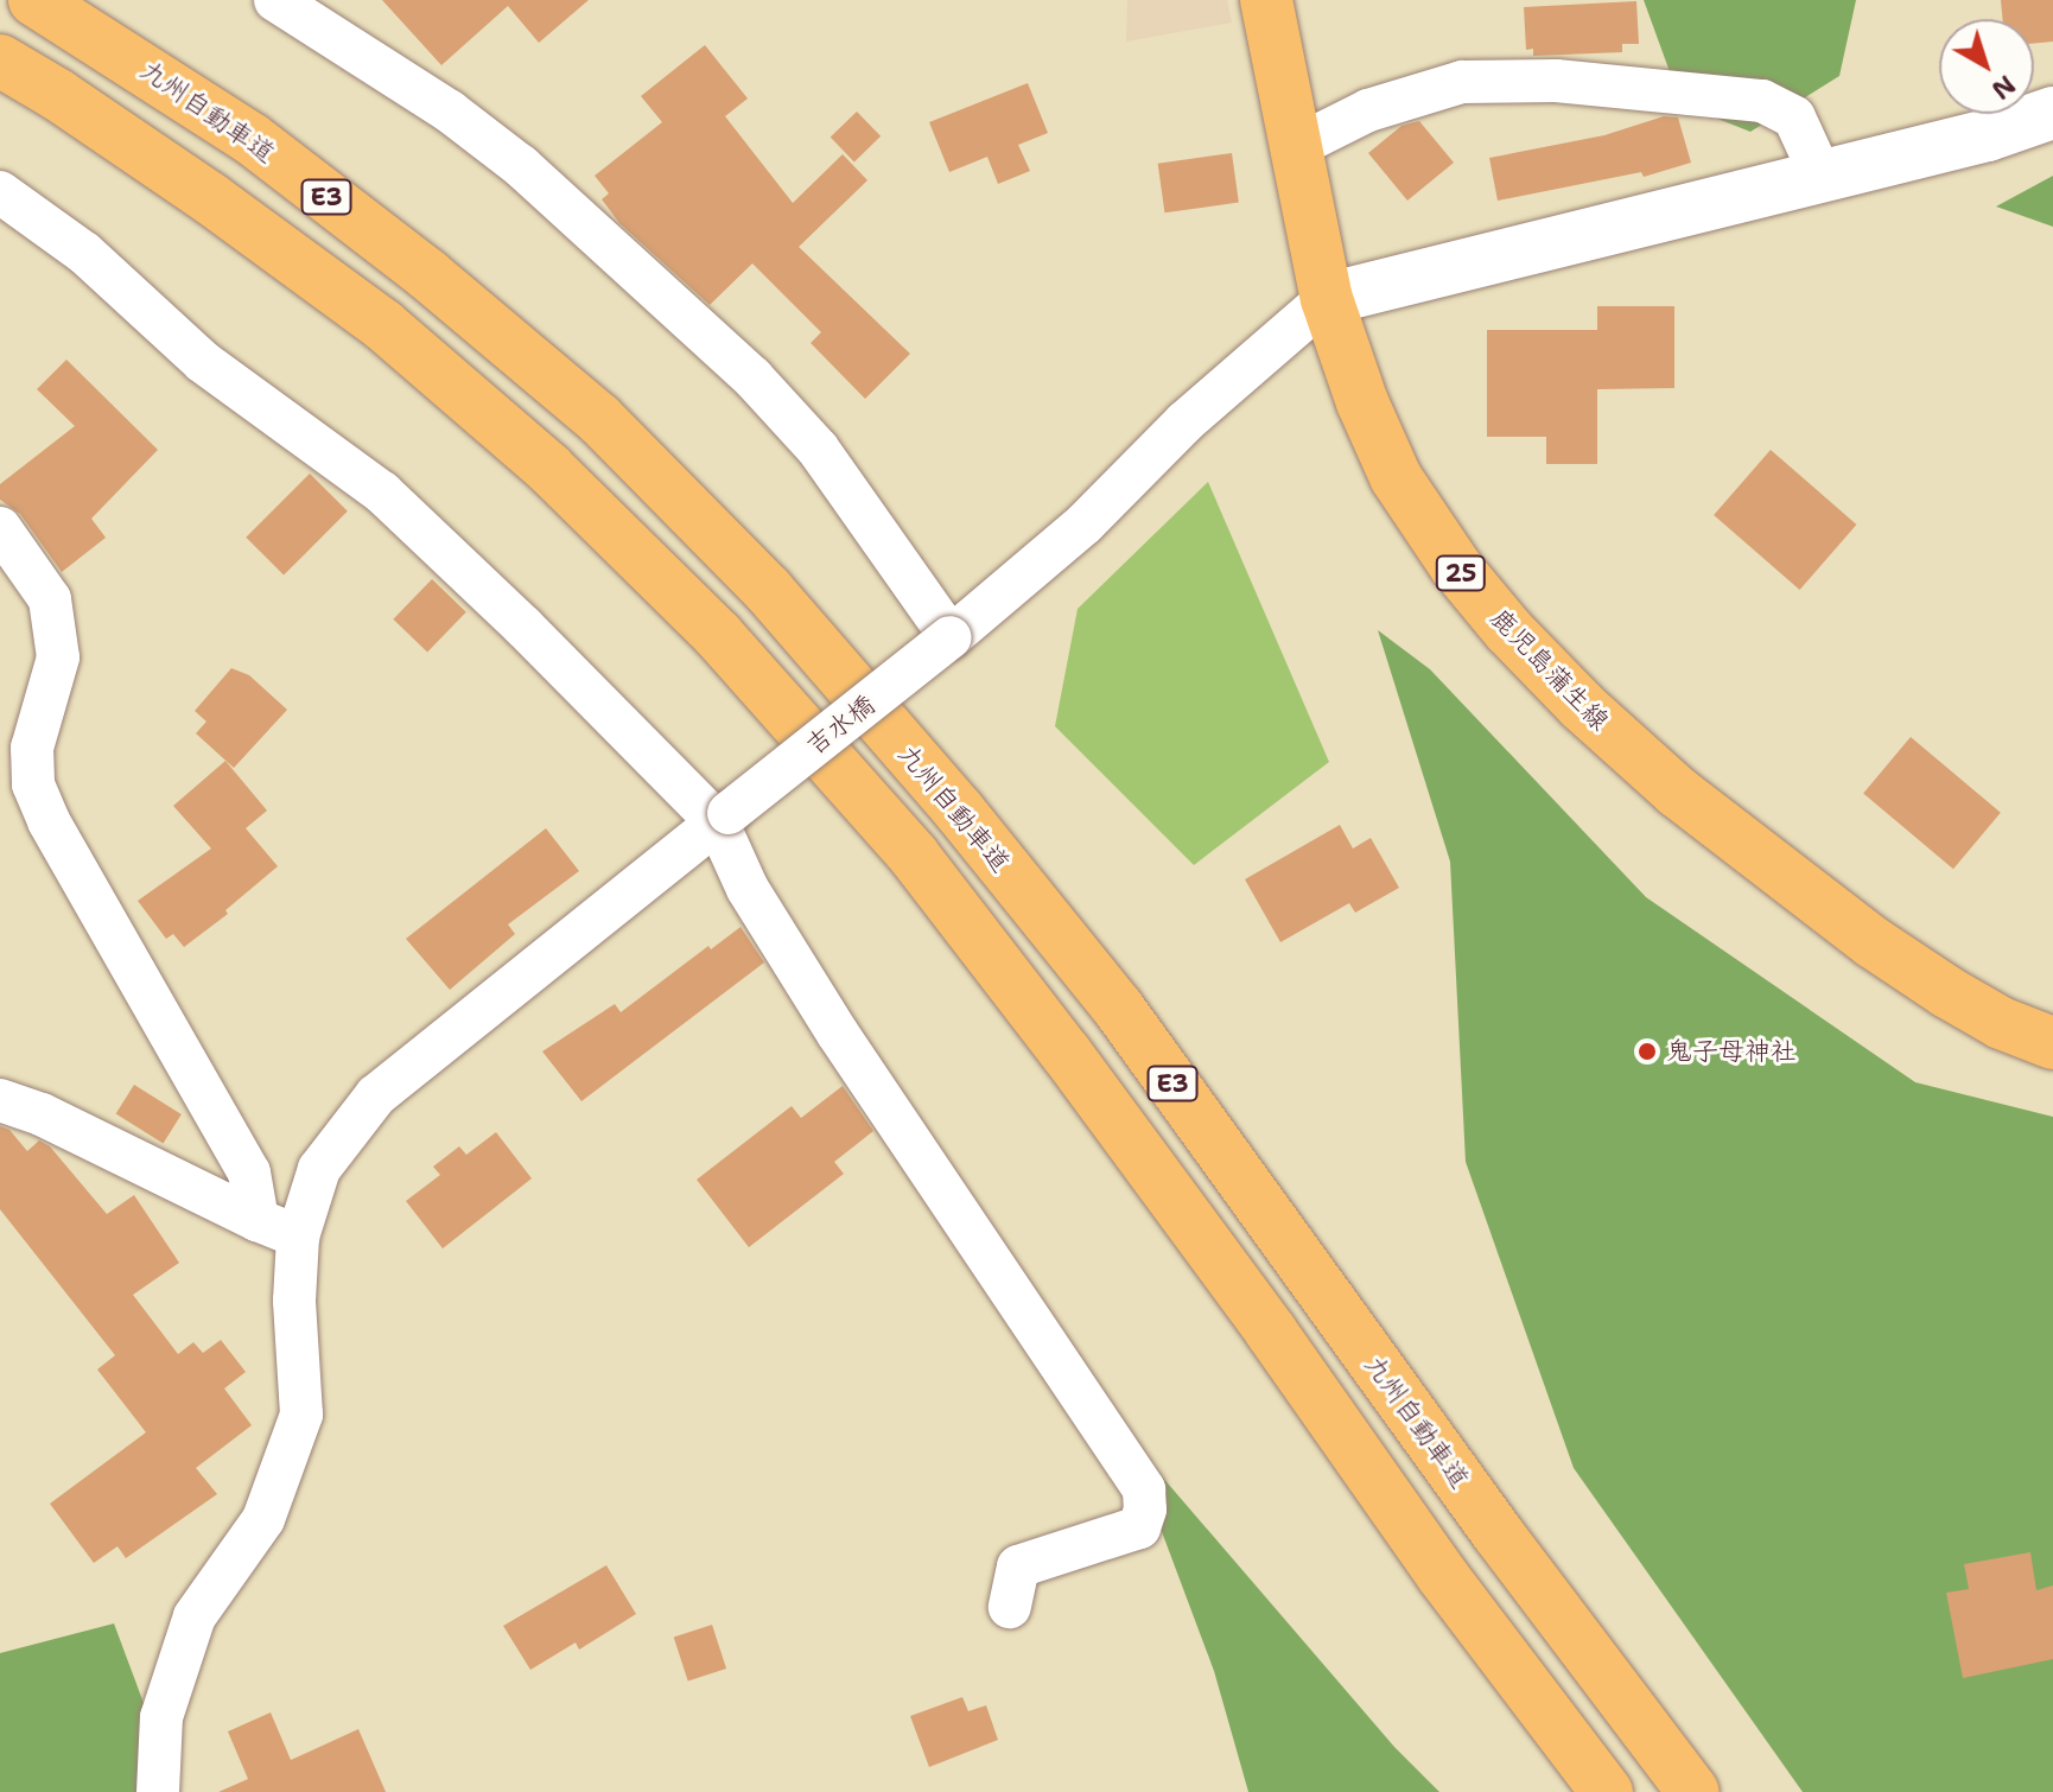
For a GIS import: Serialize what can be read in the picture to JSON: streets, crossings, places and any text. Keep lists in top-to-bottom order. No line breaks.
{"streets":{"main road":["九州自動車道","E3","25","鹿児島蒲生線"],"street":["吉水橋"]},"crossings":[["鹿児島蒲生線","吉水橋"]],"places":["鬼子母神社"],"north":"bottom right"}
